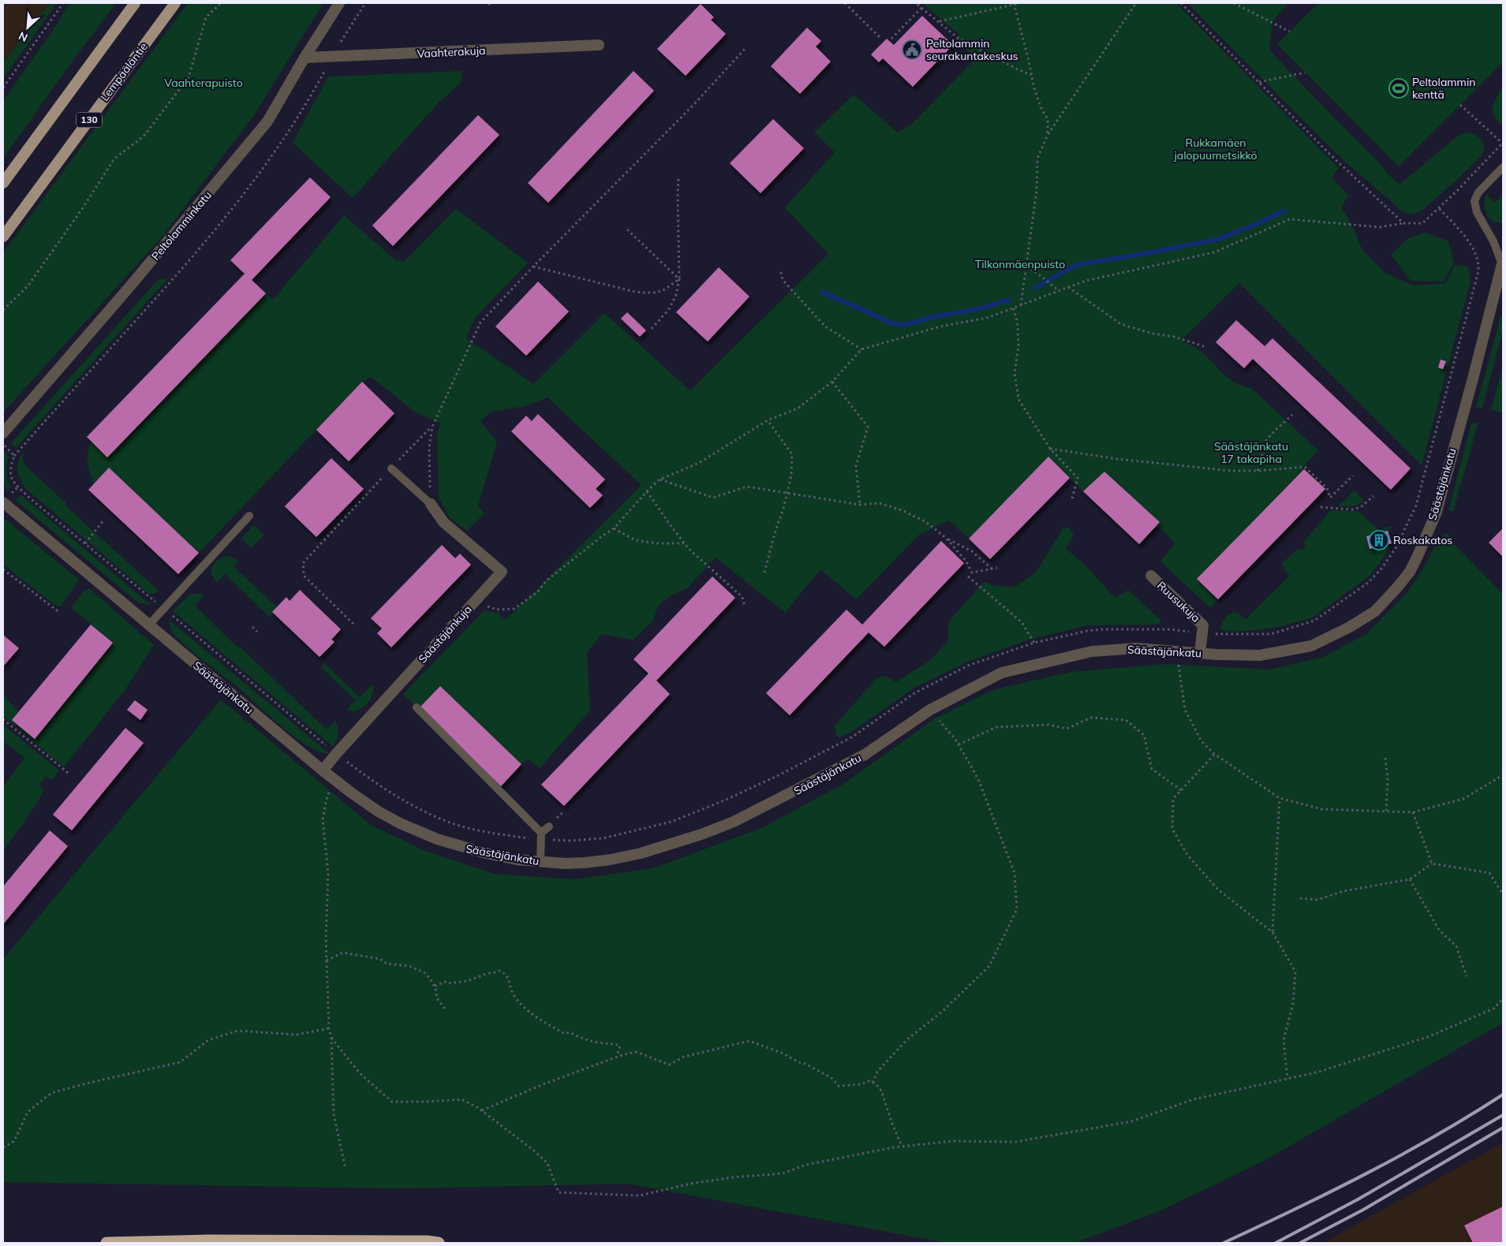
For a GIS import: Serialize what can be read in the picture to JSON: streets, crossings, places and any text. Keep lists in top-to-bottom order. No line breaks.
{"streets":{"main road":["Lempääläntie","130"],"street":["Vaahterakuja","Peltolamminkatu","Säästäjänkatu","Ruusukuja","Säästäjänkuja"]},"crossings":[["Vaahterakuja","Peltolamminkatu"],["Säästäjänkatu","Ruusukuja"],["Säästäjänkatu","Säästäjänkuja"]],"parks":["Vaahterapuisto","Rukkamäen jalopuumetsikkö","Tilkonmäenpuisto","Säästäjänkatu 17 takapiha"],"places":{"public building":["Peltolammin seurakuntakeskus"],"sports":["Peltolammin kenttä"],"building":["Roskakatos"]},"north":"bottom left"}
